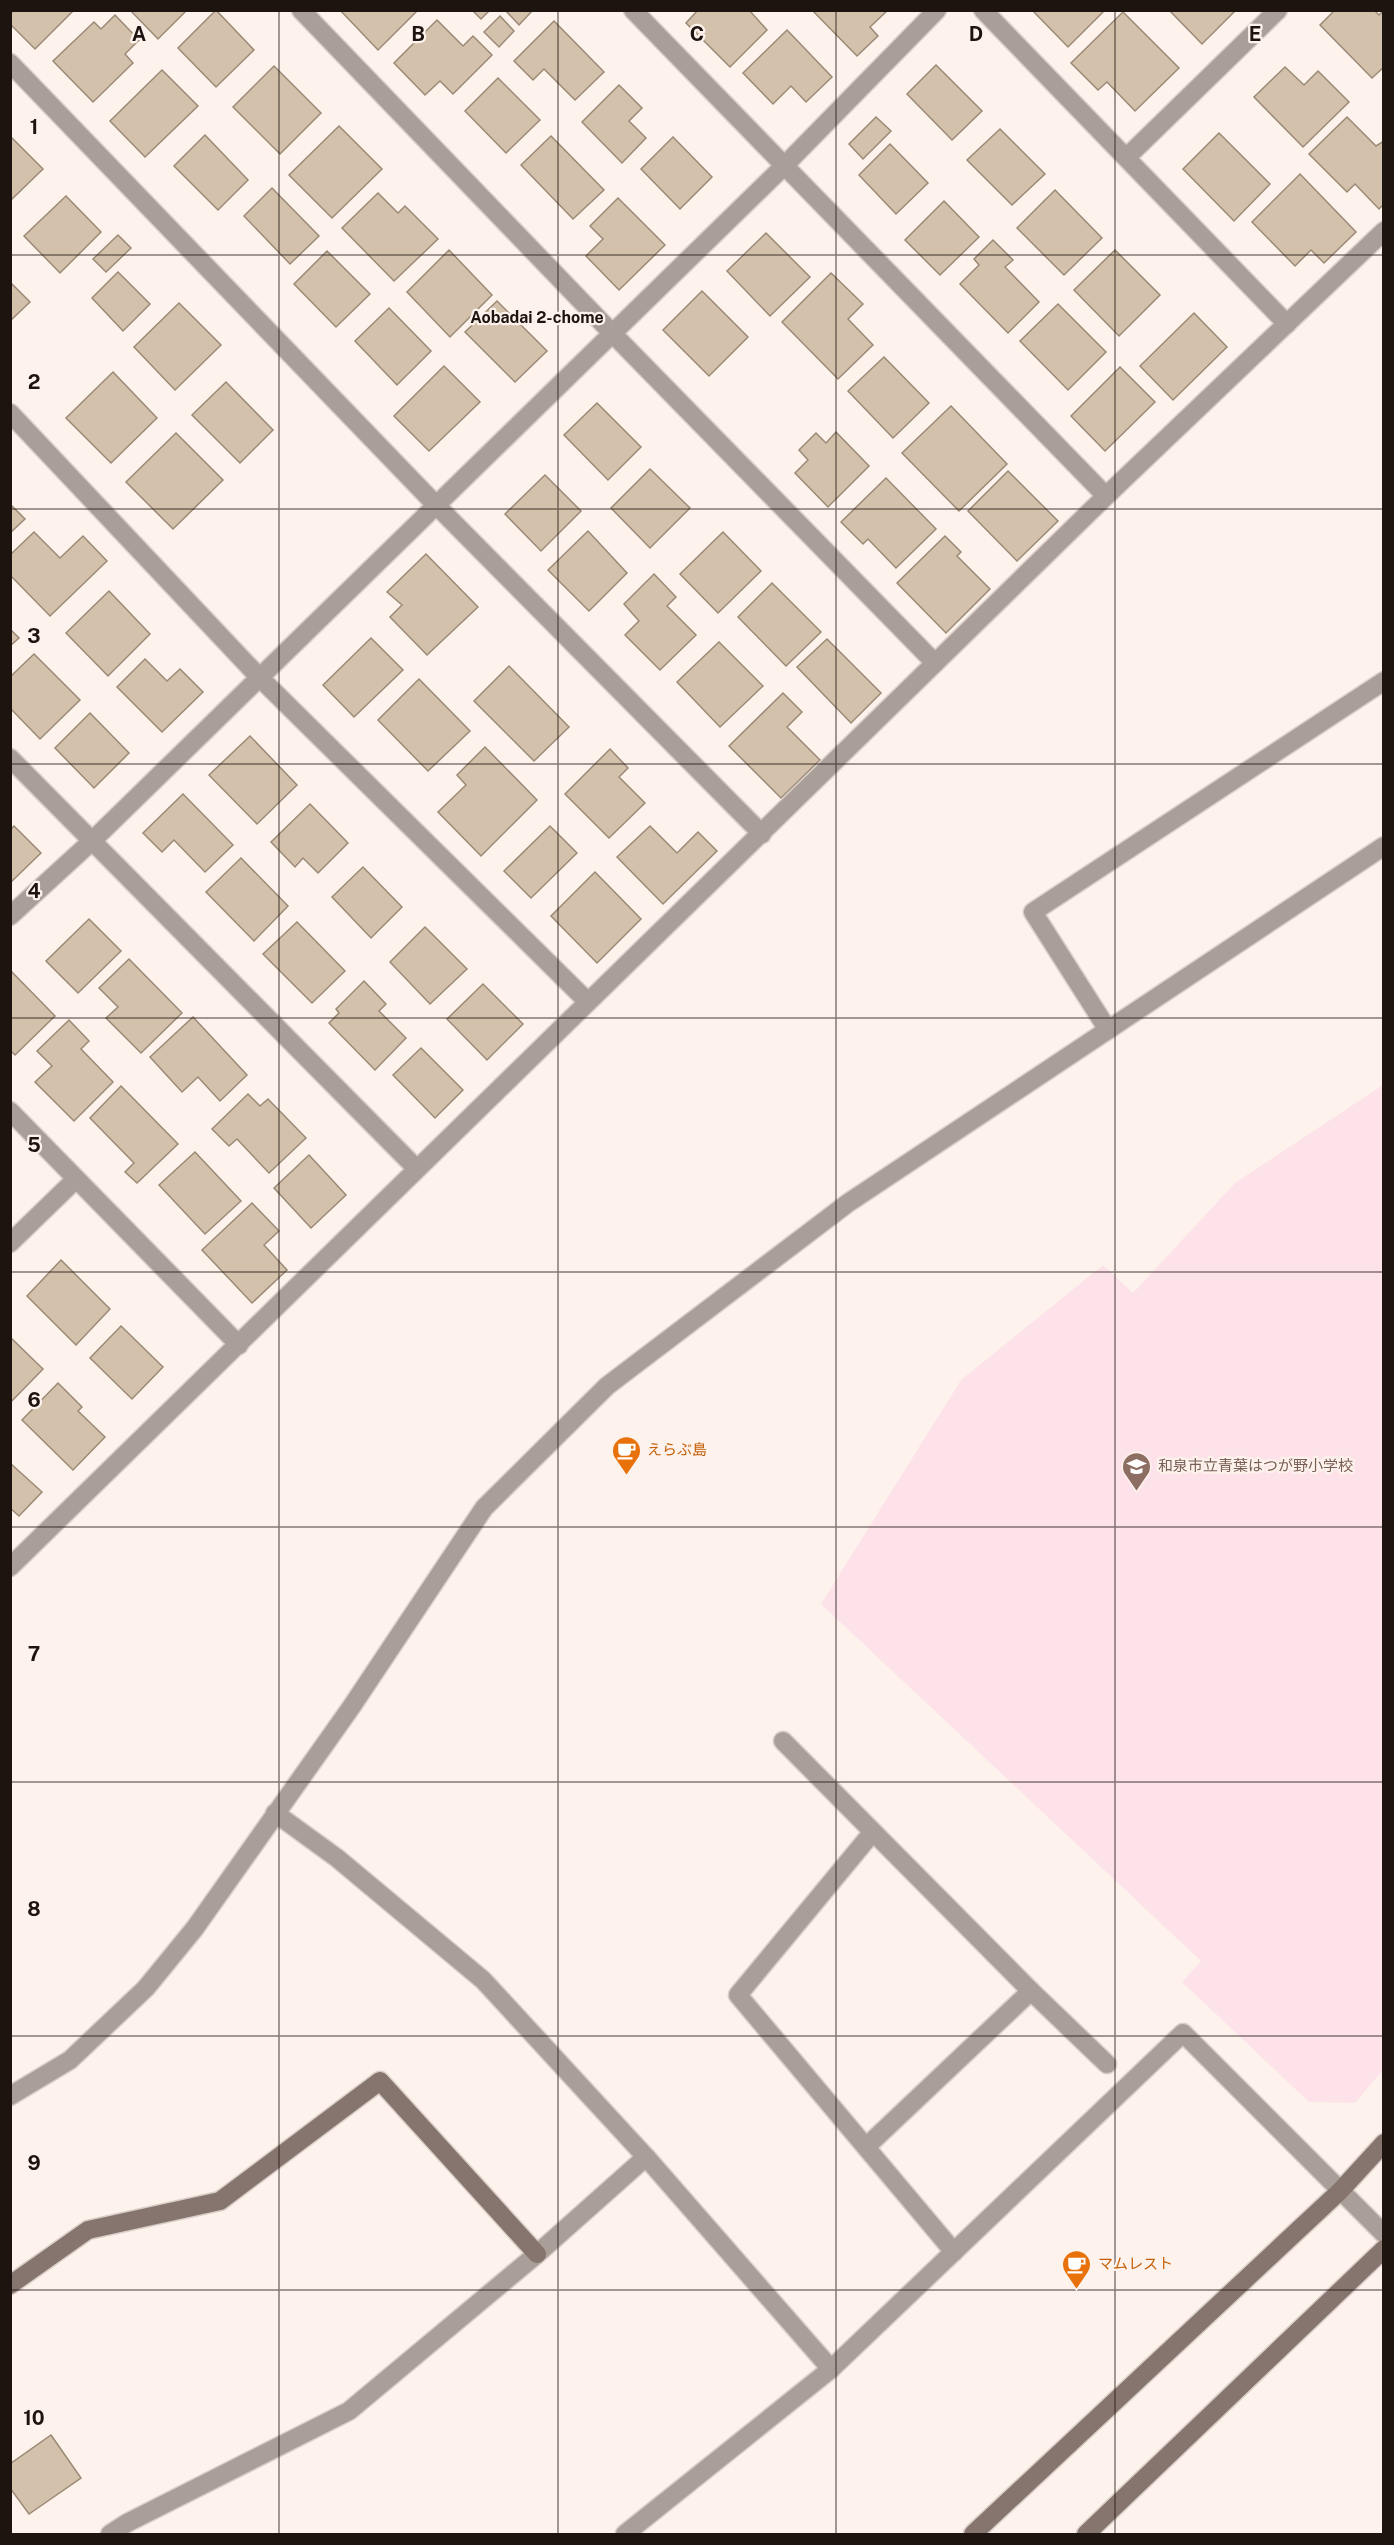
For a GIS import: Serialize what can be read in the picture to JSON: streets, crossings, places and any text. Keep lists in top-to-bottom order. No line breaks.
{"districts":["Aobadai 2-chome"],"places":{"cafe":["えらぶ島","マムレスト"],"school or university":["和泉市立青葉はつが野小学校"]},"grid":{"columns":["A","B","C","D","E"],"rows":["1","2","3","4","5","6","7","8","9","10"]}}
